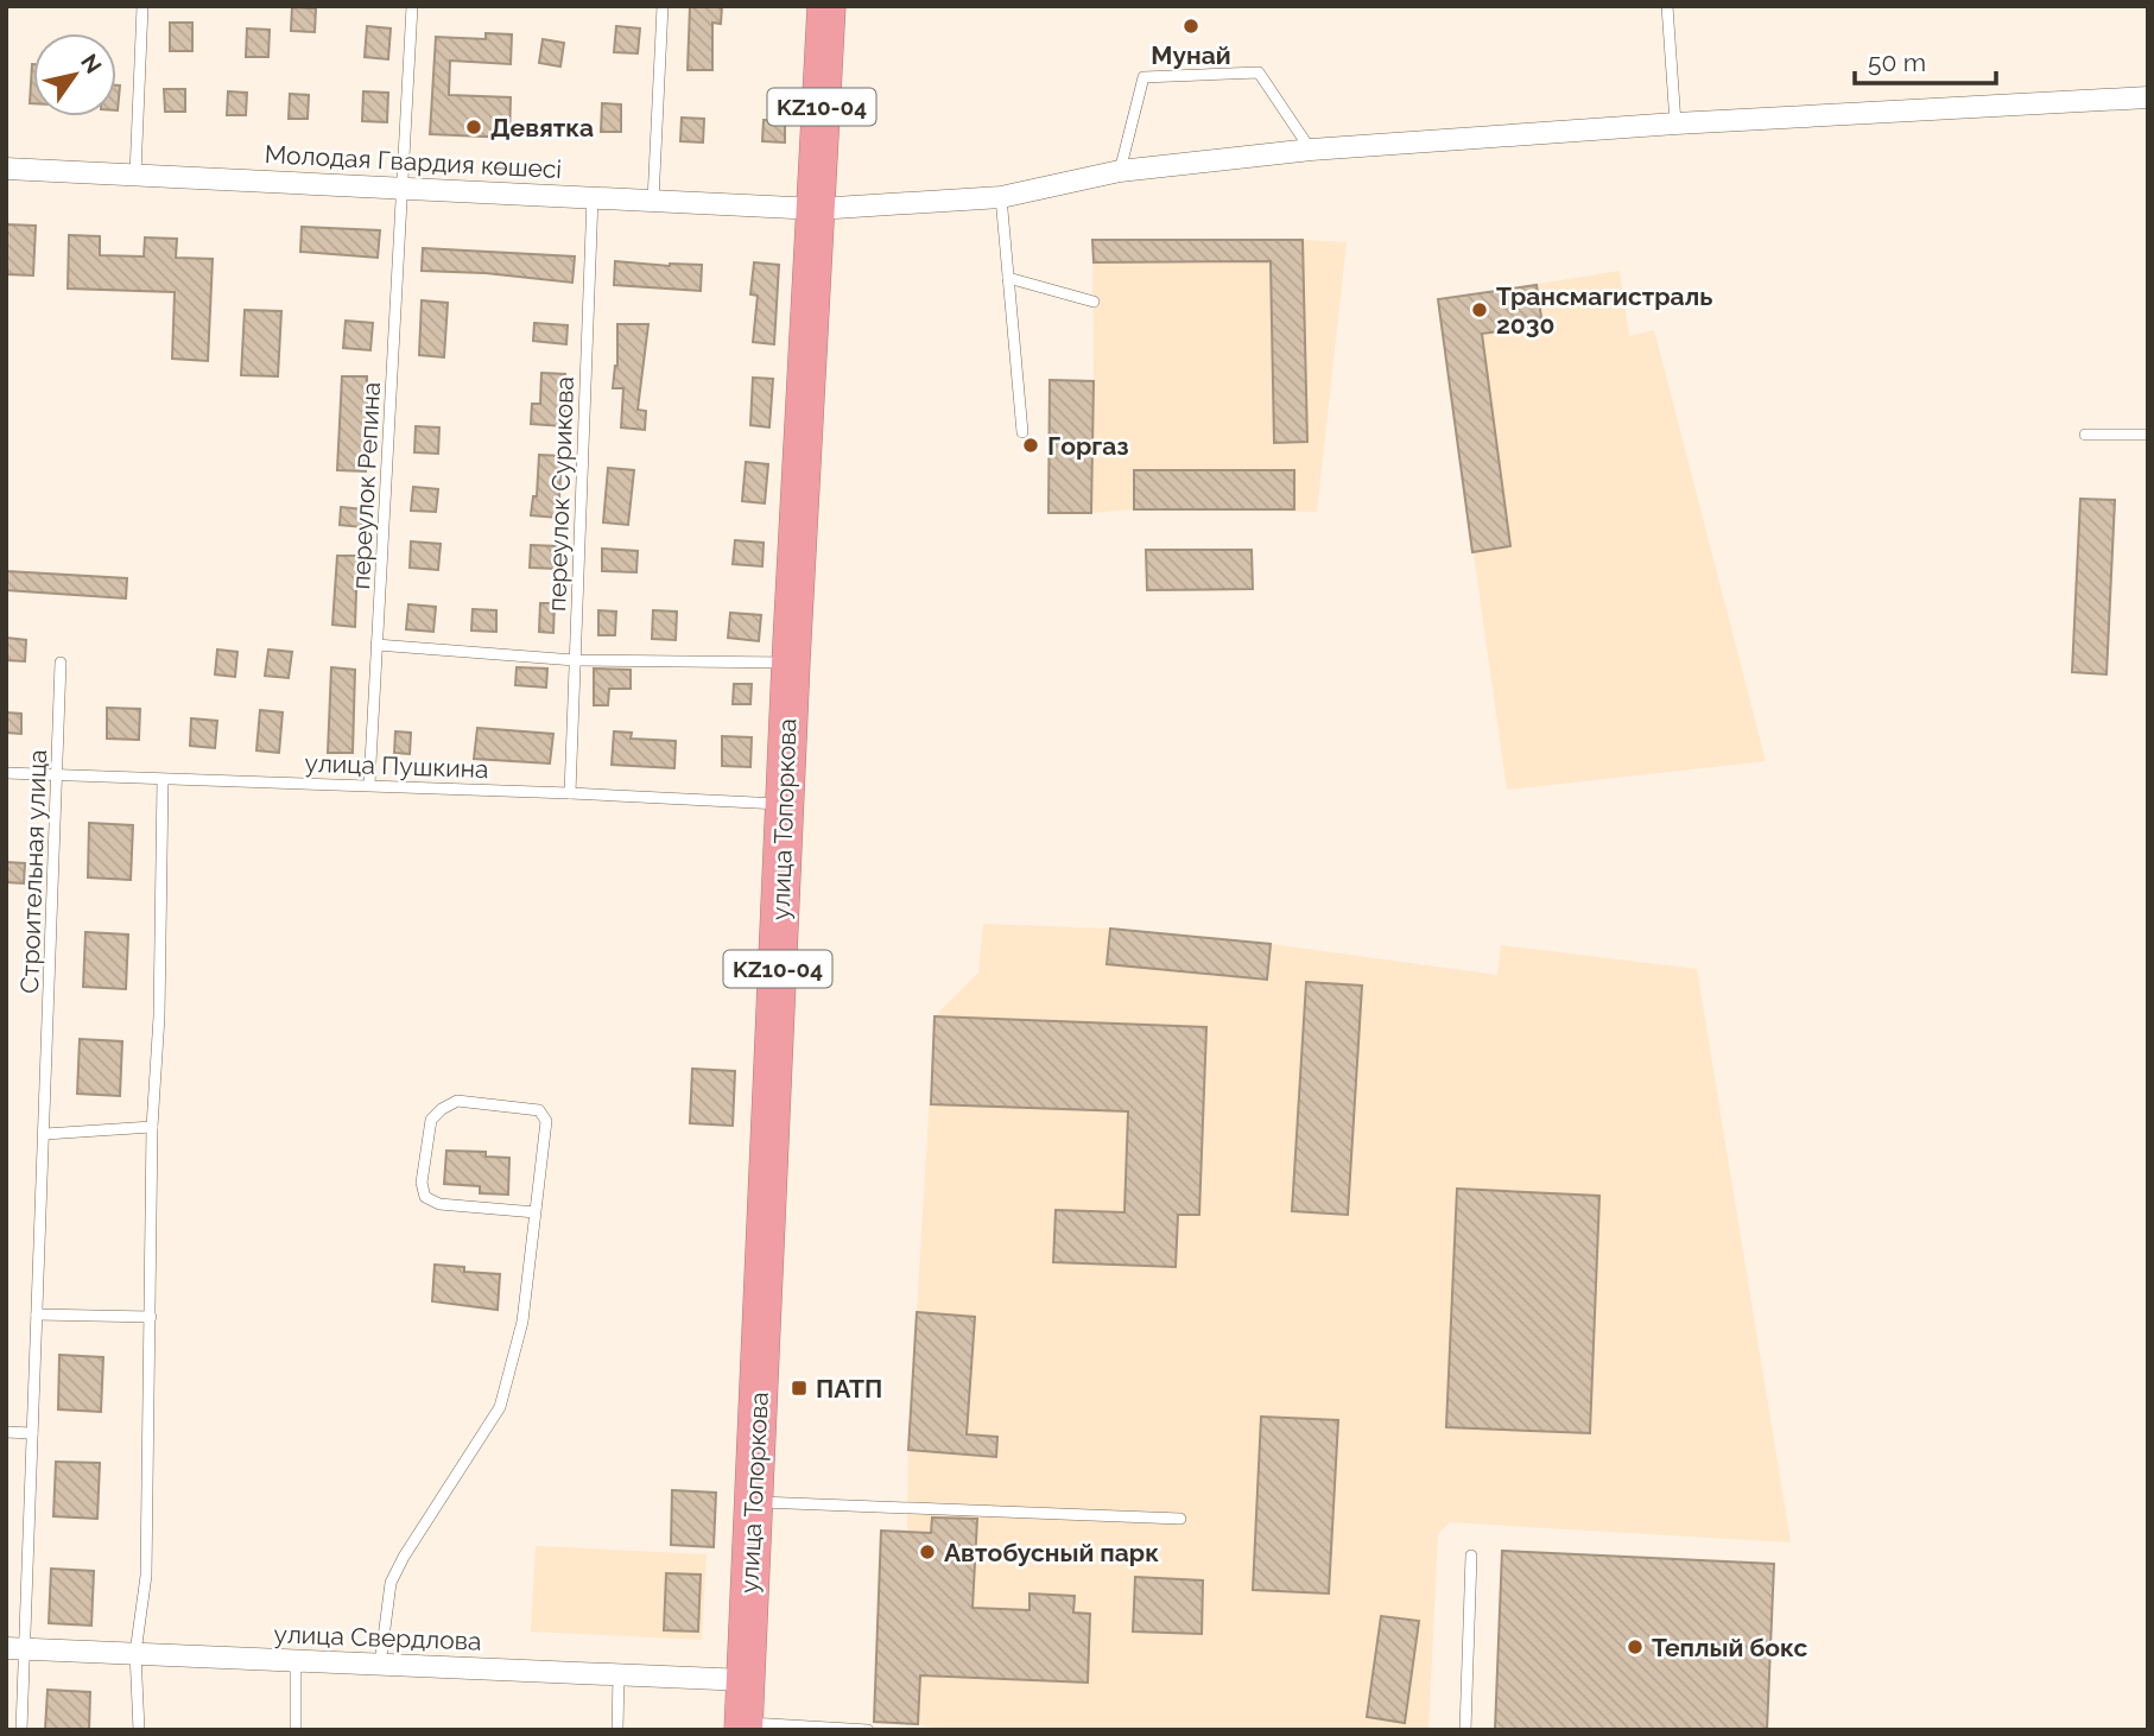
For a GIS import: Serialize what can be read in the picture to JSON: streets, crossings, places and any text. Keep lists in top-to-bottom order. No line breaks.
{"streets":{"highway":["KZ10-04","улица Топоркова"],"street":["Молодая Гвардия көшесі","улица Свердлова"],"lane":["переулок Репина","переулок Сурикова","улица Пушкина","Строительная улица"]},"crossings":[["KZ10-04","Молодая Гвардия көшесі"],["KZ10-04","улица Топоркова"],["Молодая Гвардия көшесі","переулок Репина"],["Молодая Гвардия көшесі","переулок Сурикова"],["Молодая Гвардия көшесі","улица Топоркова"],["переулок Репина","улица Пушкина"],["переулок Сурикова","улица Пушкина"],["улица Пушкина","улица Топоркова"],["улица Пушкина","Строительная улица"],["улица Топоркова","улица Свердлова"],["Строительная улица","улица Свердлова"]],"places":{"other":["Мунай","Девятка","Трансмагистраль 2030","Горгаз","Автобусный парк","Теплый бокс"],"transit":["ПАТП"]},"scale_bar":"50 m","north":"top right"}
